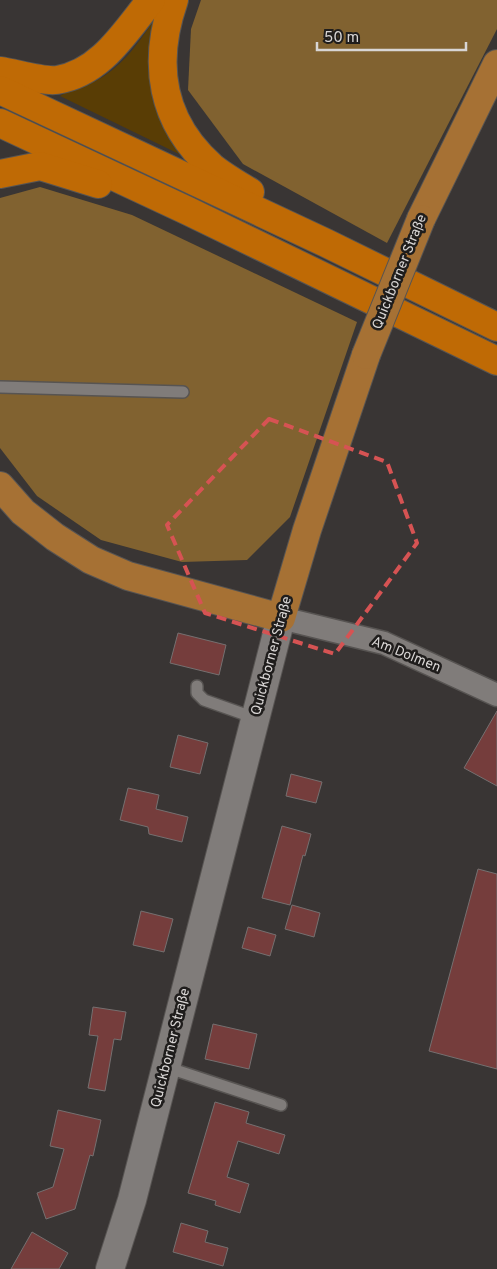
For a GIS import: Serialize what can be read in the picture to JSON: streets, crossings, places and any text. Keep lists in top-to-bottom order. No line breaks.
{"streets":{"main road":["Quickborner Straße"],"street":["Am Dolmen"]},"crossings":[["Quickborner Straße","Am Dolmen"]],"scale_bar":"50 m"}
